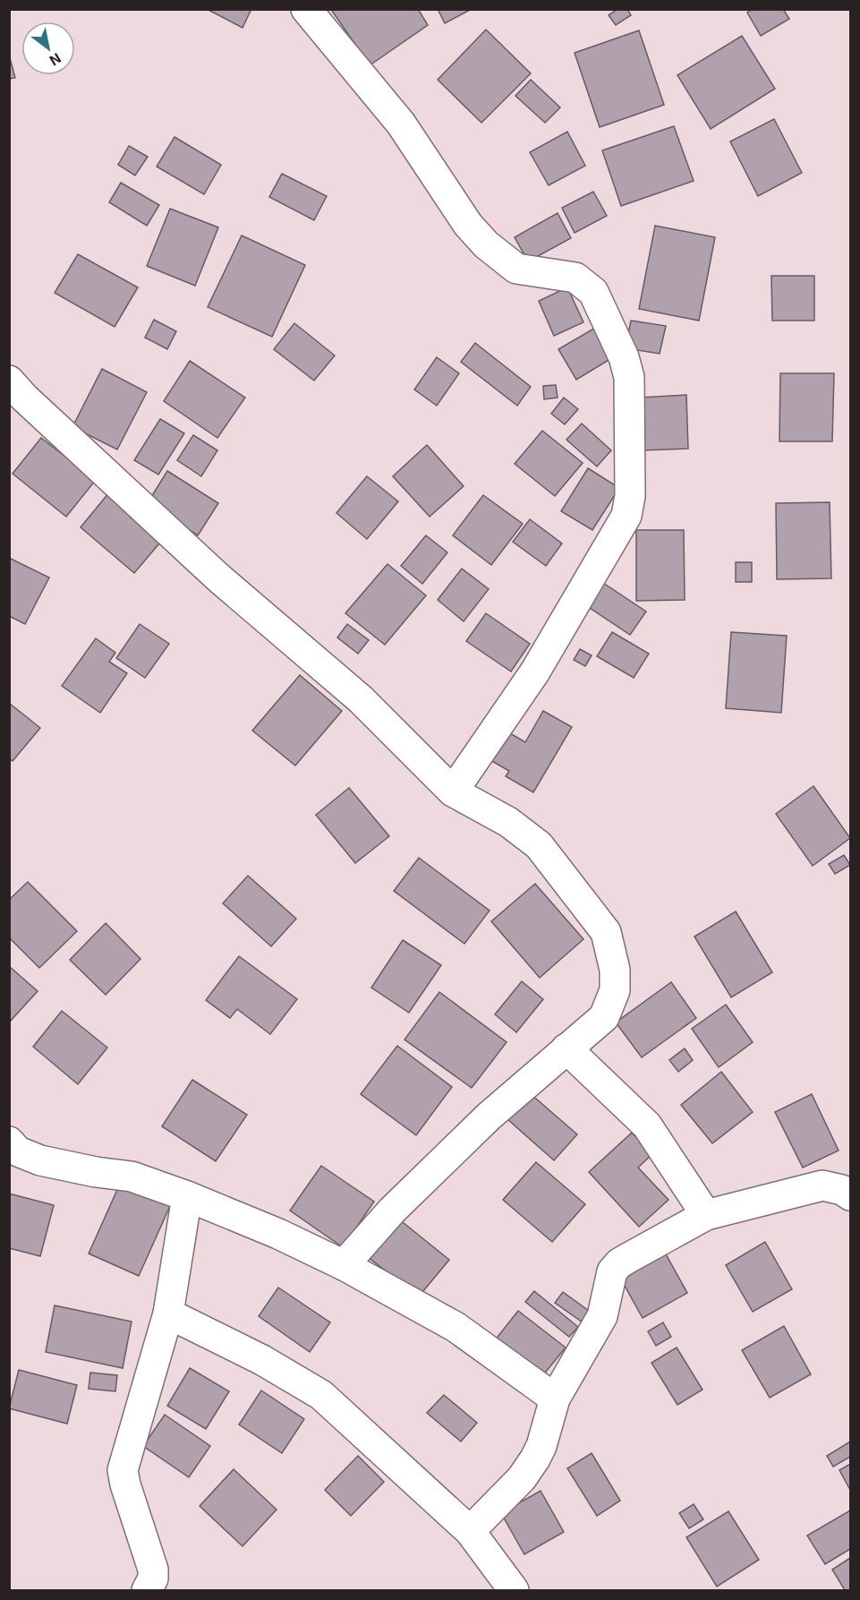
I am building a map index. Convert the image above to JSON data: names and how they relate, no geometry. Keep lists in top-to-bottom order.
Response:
{
  "north": "bottom right"
}
